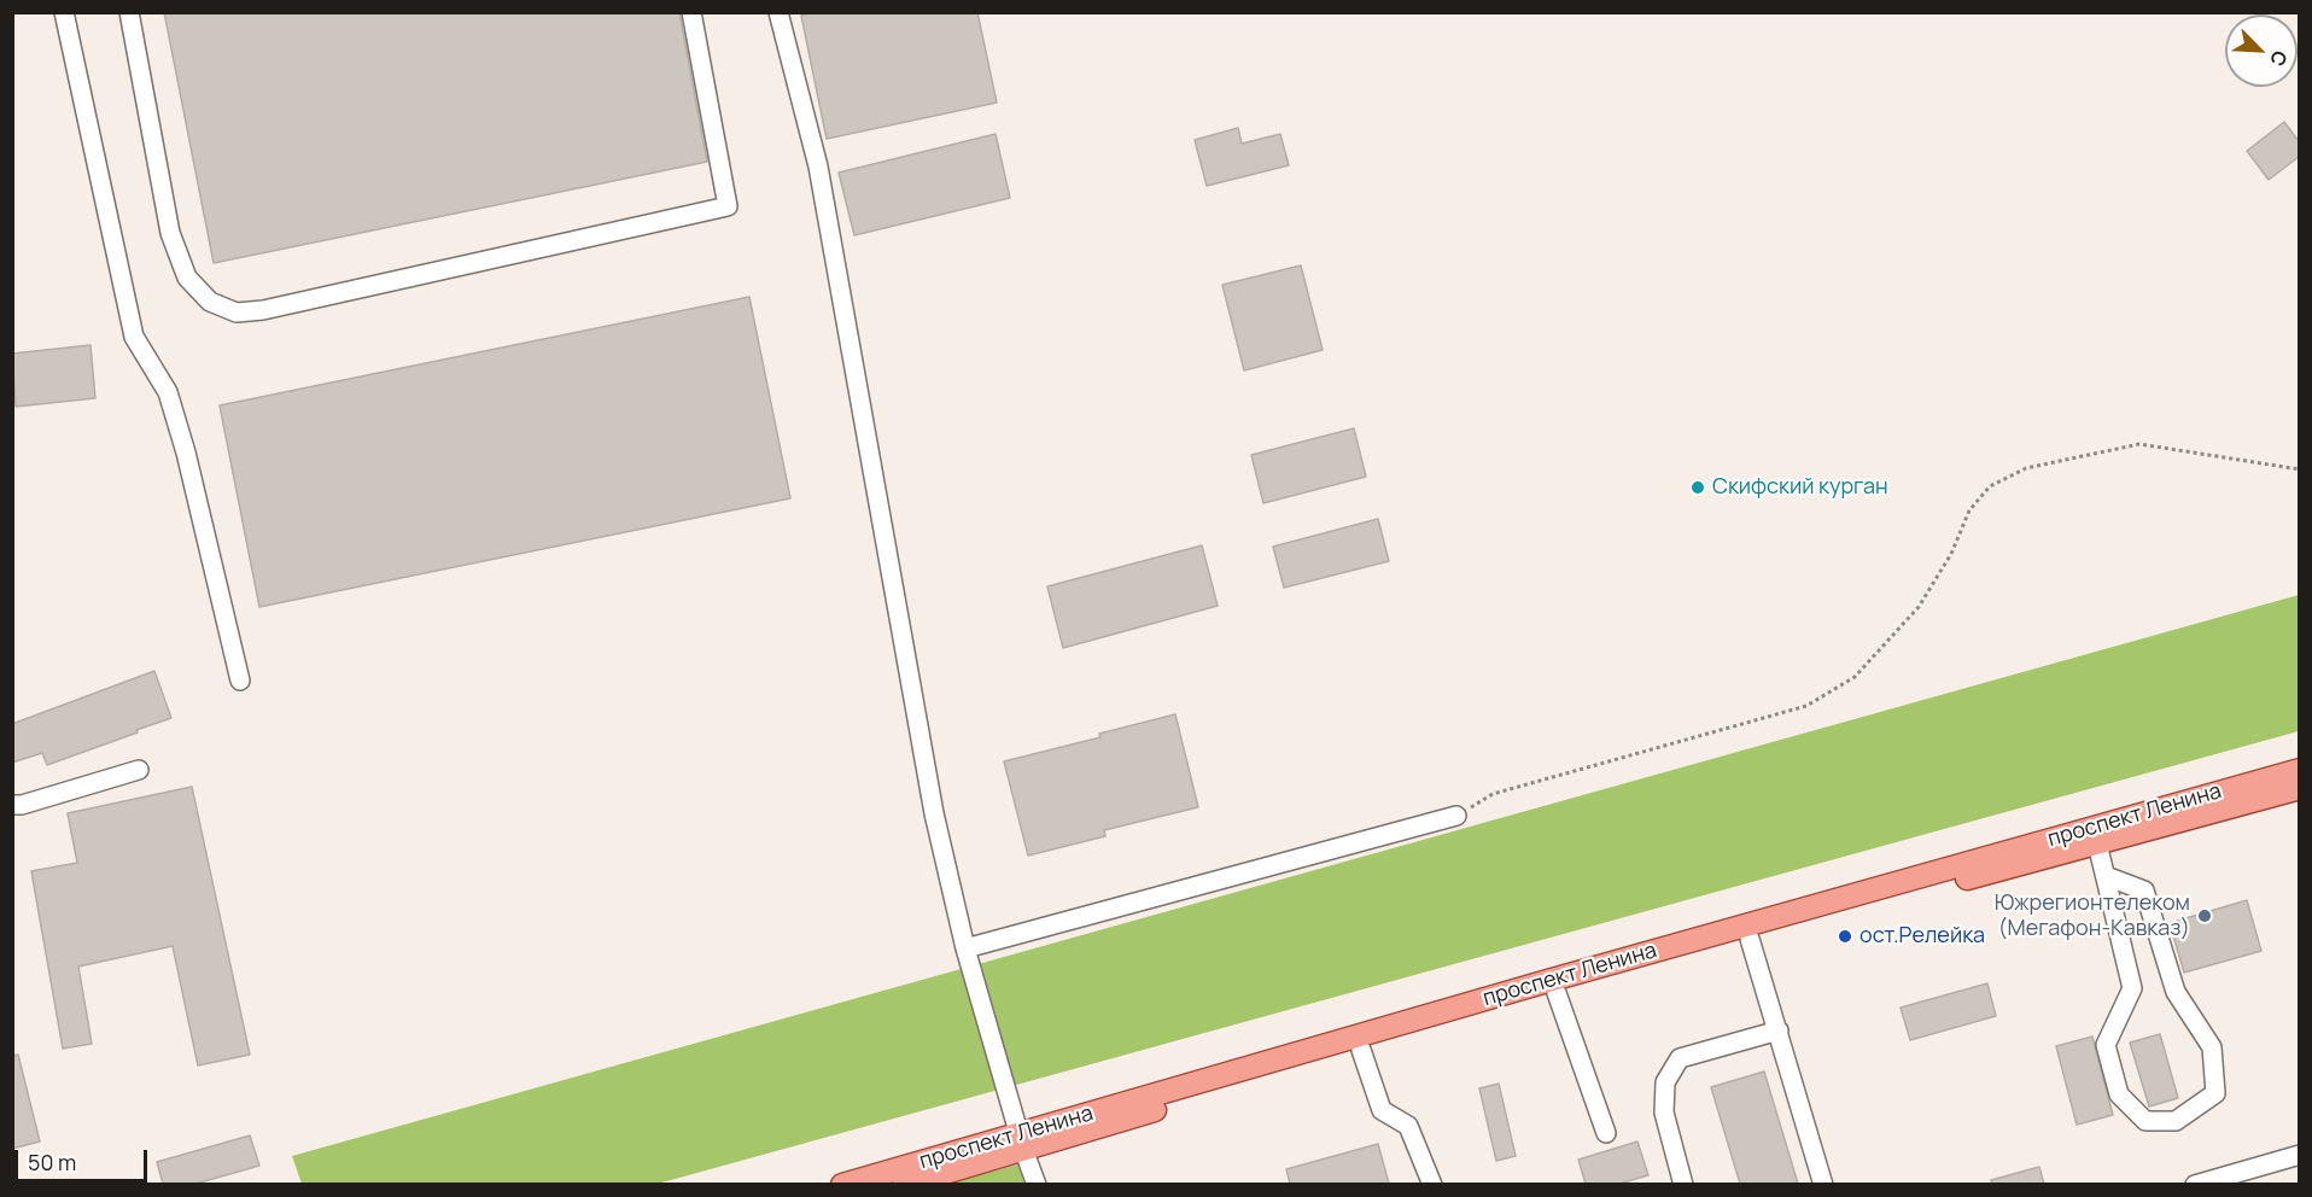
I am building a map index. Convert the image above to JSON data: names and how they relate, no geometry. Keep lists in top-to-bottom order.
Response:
{
  "streets": {
    "main road": ["проспект Ленина"]
  },
  "places": ["Скифский курган", "Южрегионтелеком (Мегафон-Кавказ)", "ост.Релейка"],
  "scale_bar": "50 m",
  "north": "bottom right"
}
